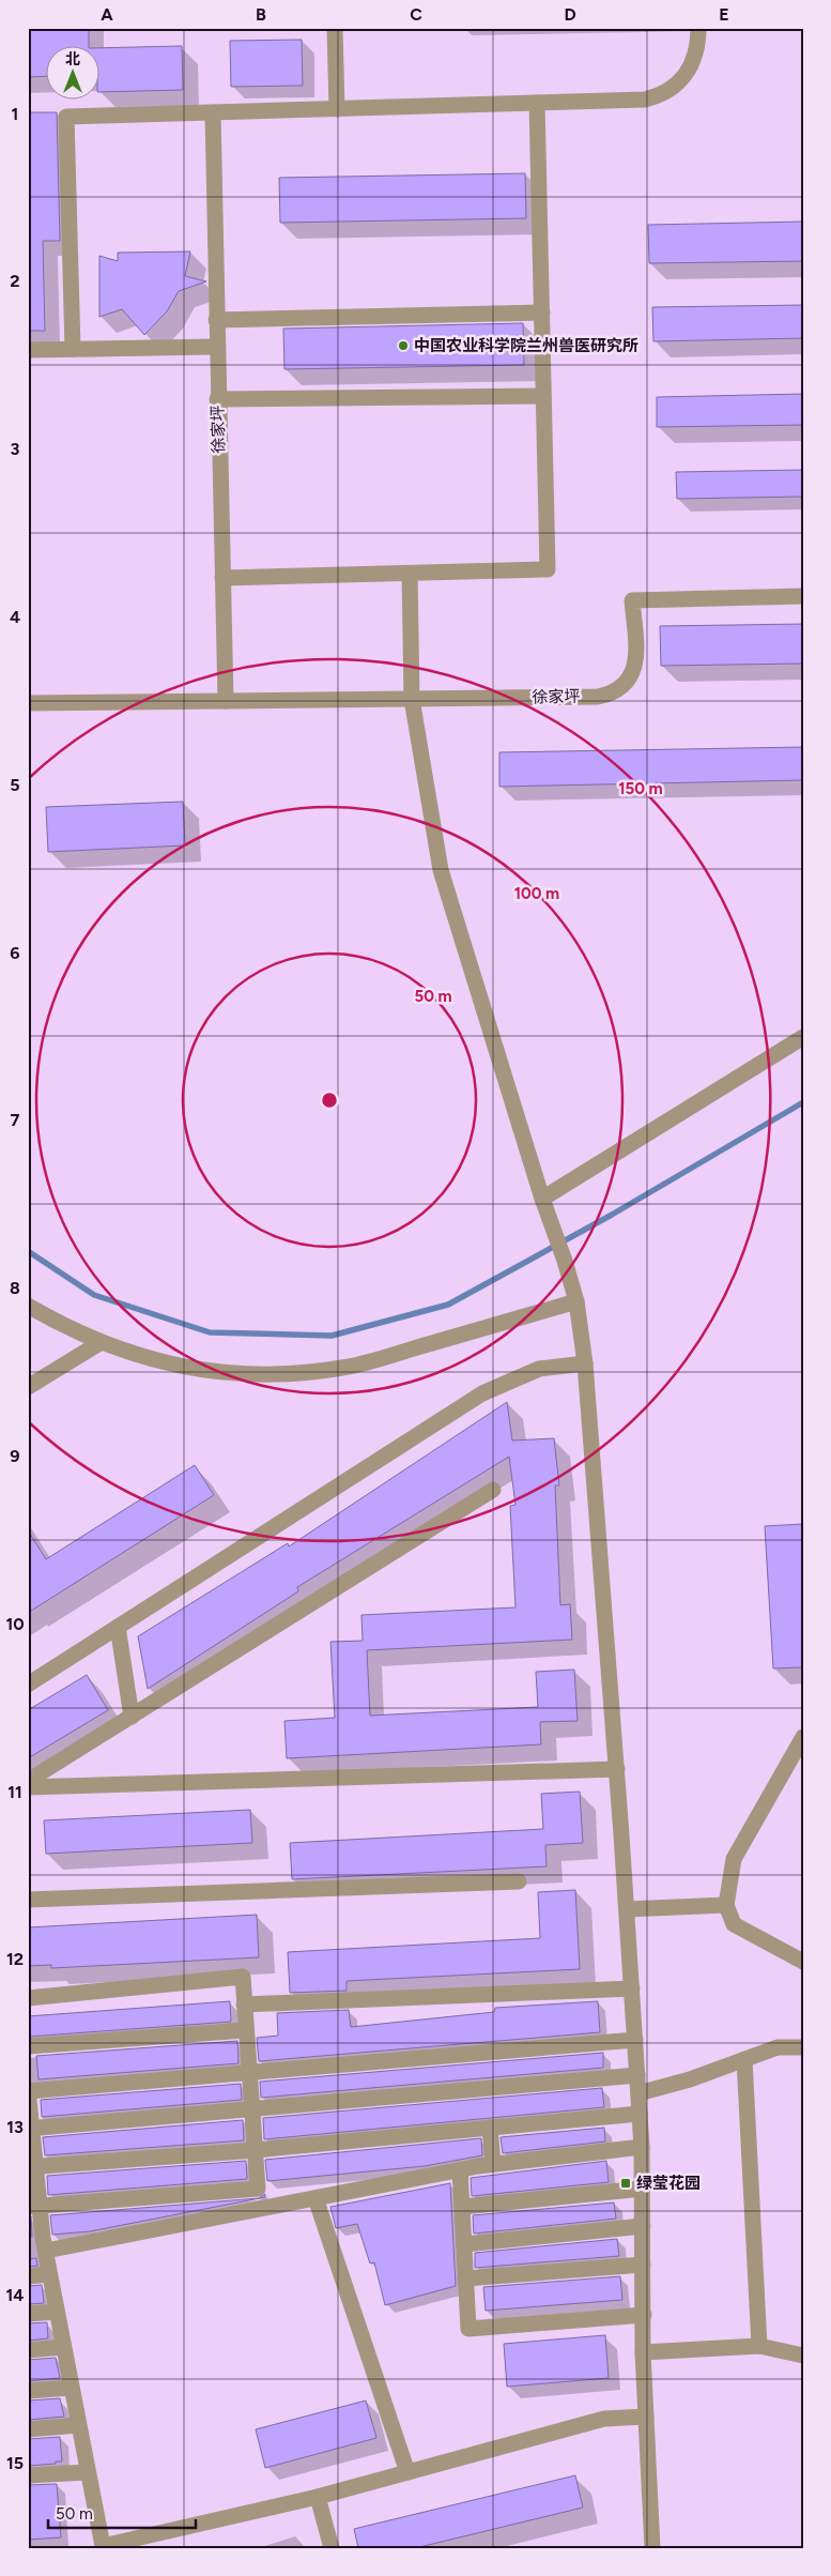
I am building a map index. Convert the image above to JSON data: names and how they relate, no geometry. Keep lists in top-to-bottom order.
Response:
{
  "streets": {
    "street": ["徐家坪"]
  },
  "places": {
    "other": ["中国农业科学院兰州兽医研究所"],
    "transit": ["绿莹花园"]
  },
  "scale_bar": "50 m",
  "north": "top",
  "grid": {
    "columns": [
      "A",
      "B",
      "C",
      "D",
      "E"
    ],
    "rows": [
      "1",
      "2",
      "3",
      "4",
      "5",
      "6",
      "7",
      "8",
      "9",
      "10",
      "11",
      "12",
      "13",
      "14",
      "15"
    ]
  },
  "rings": ["150 m", "100 m", "50 m"]
}
